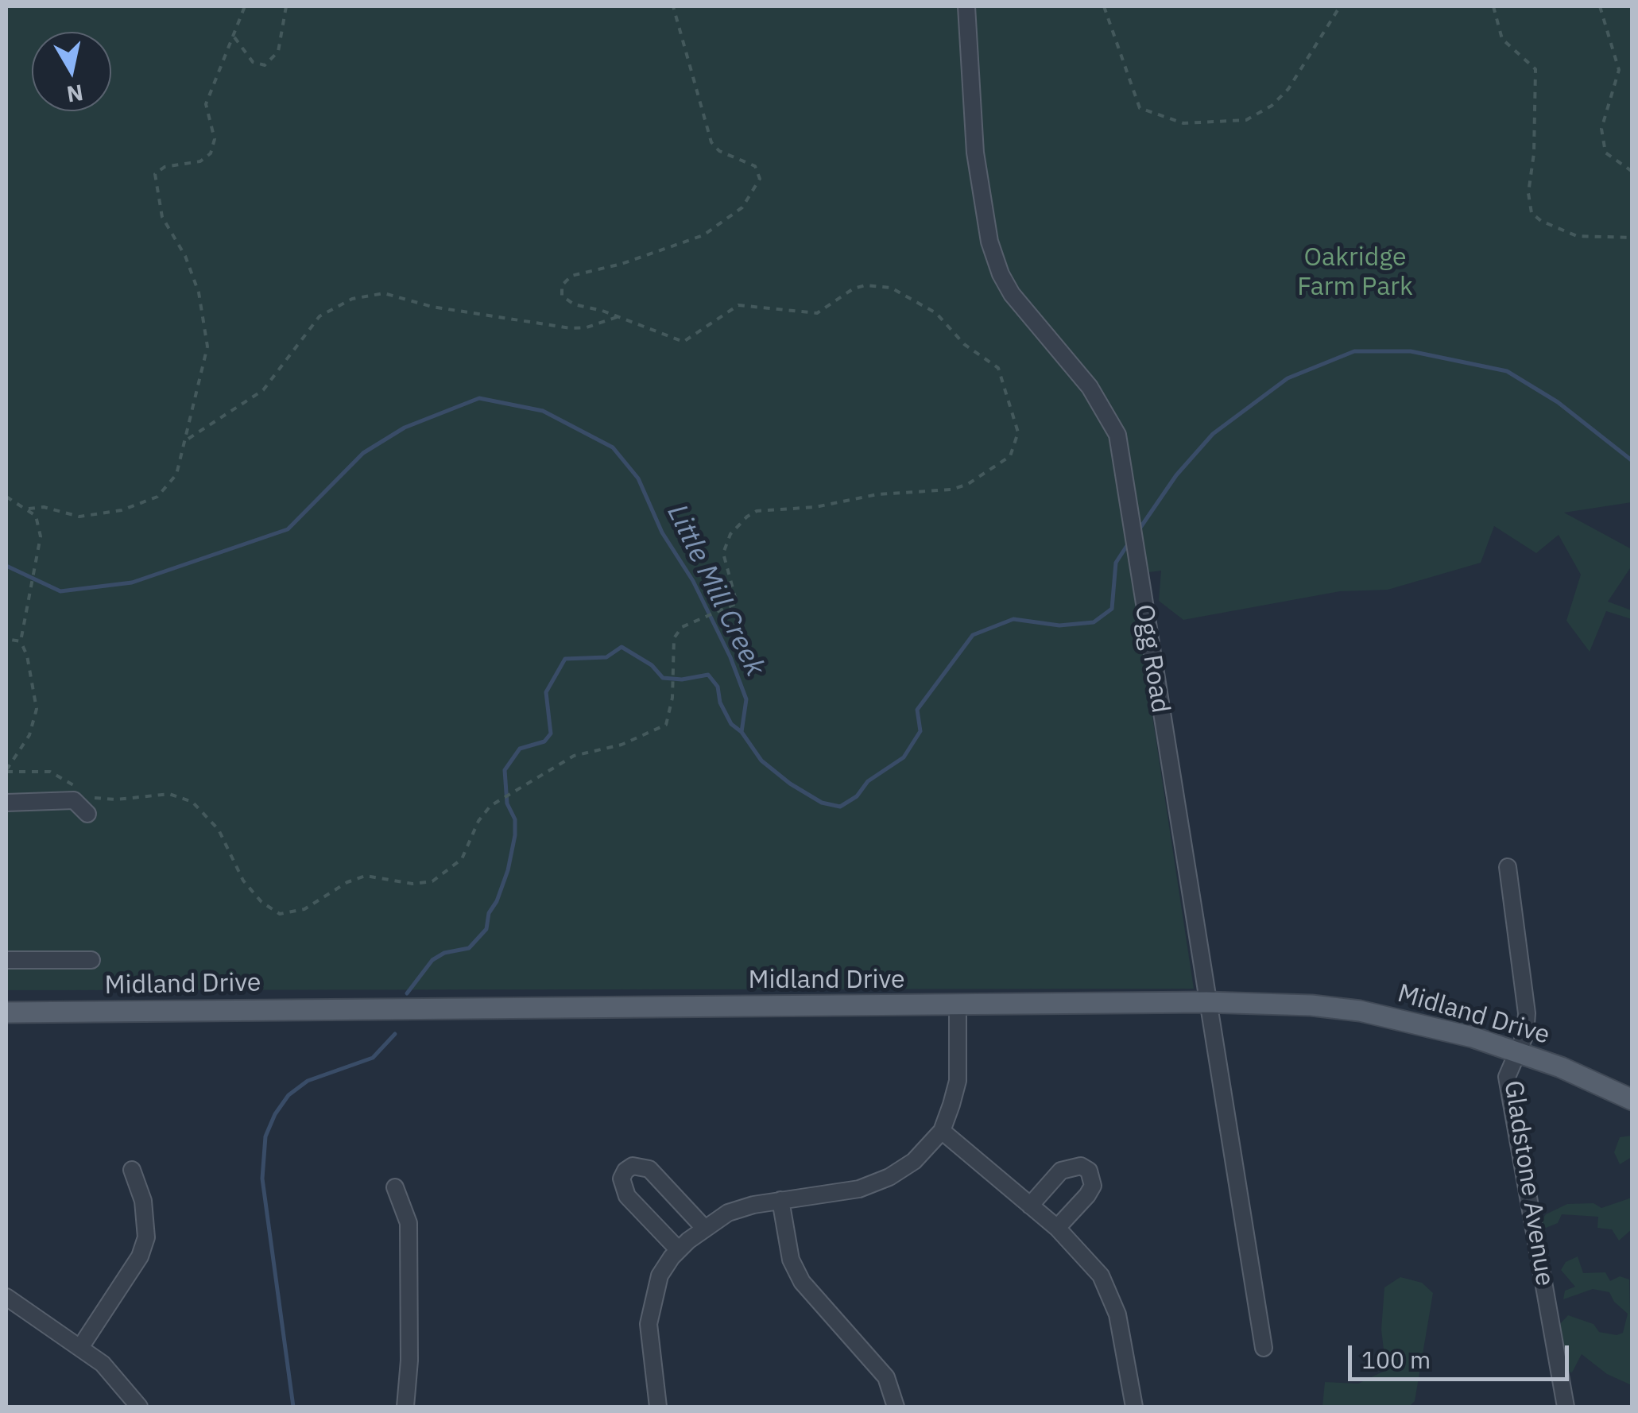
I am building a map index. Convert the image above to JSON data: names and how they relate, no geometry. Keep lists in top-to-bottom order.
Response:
{
  "streets": {
    "main road": ["Midland Drive"],
    "street": ["Ogg Road", "Gladstone Avenue"]
  },
  "crossings": [
    ["Ogg Road", "Midland Drive"],
    ["Midland Drive", "Gladstone Avenue"]
  ],
  "water": ["Little Mill Creek"],
  "parks": ["Oakridge Farm Park"],
  "scale_bar": "100 m",
  "north": "bottom"
}
